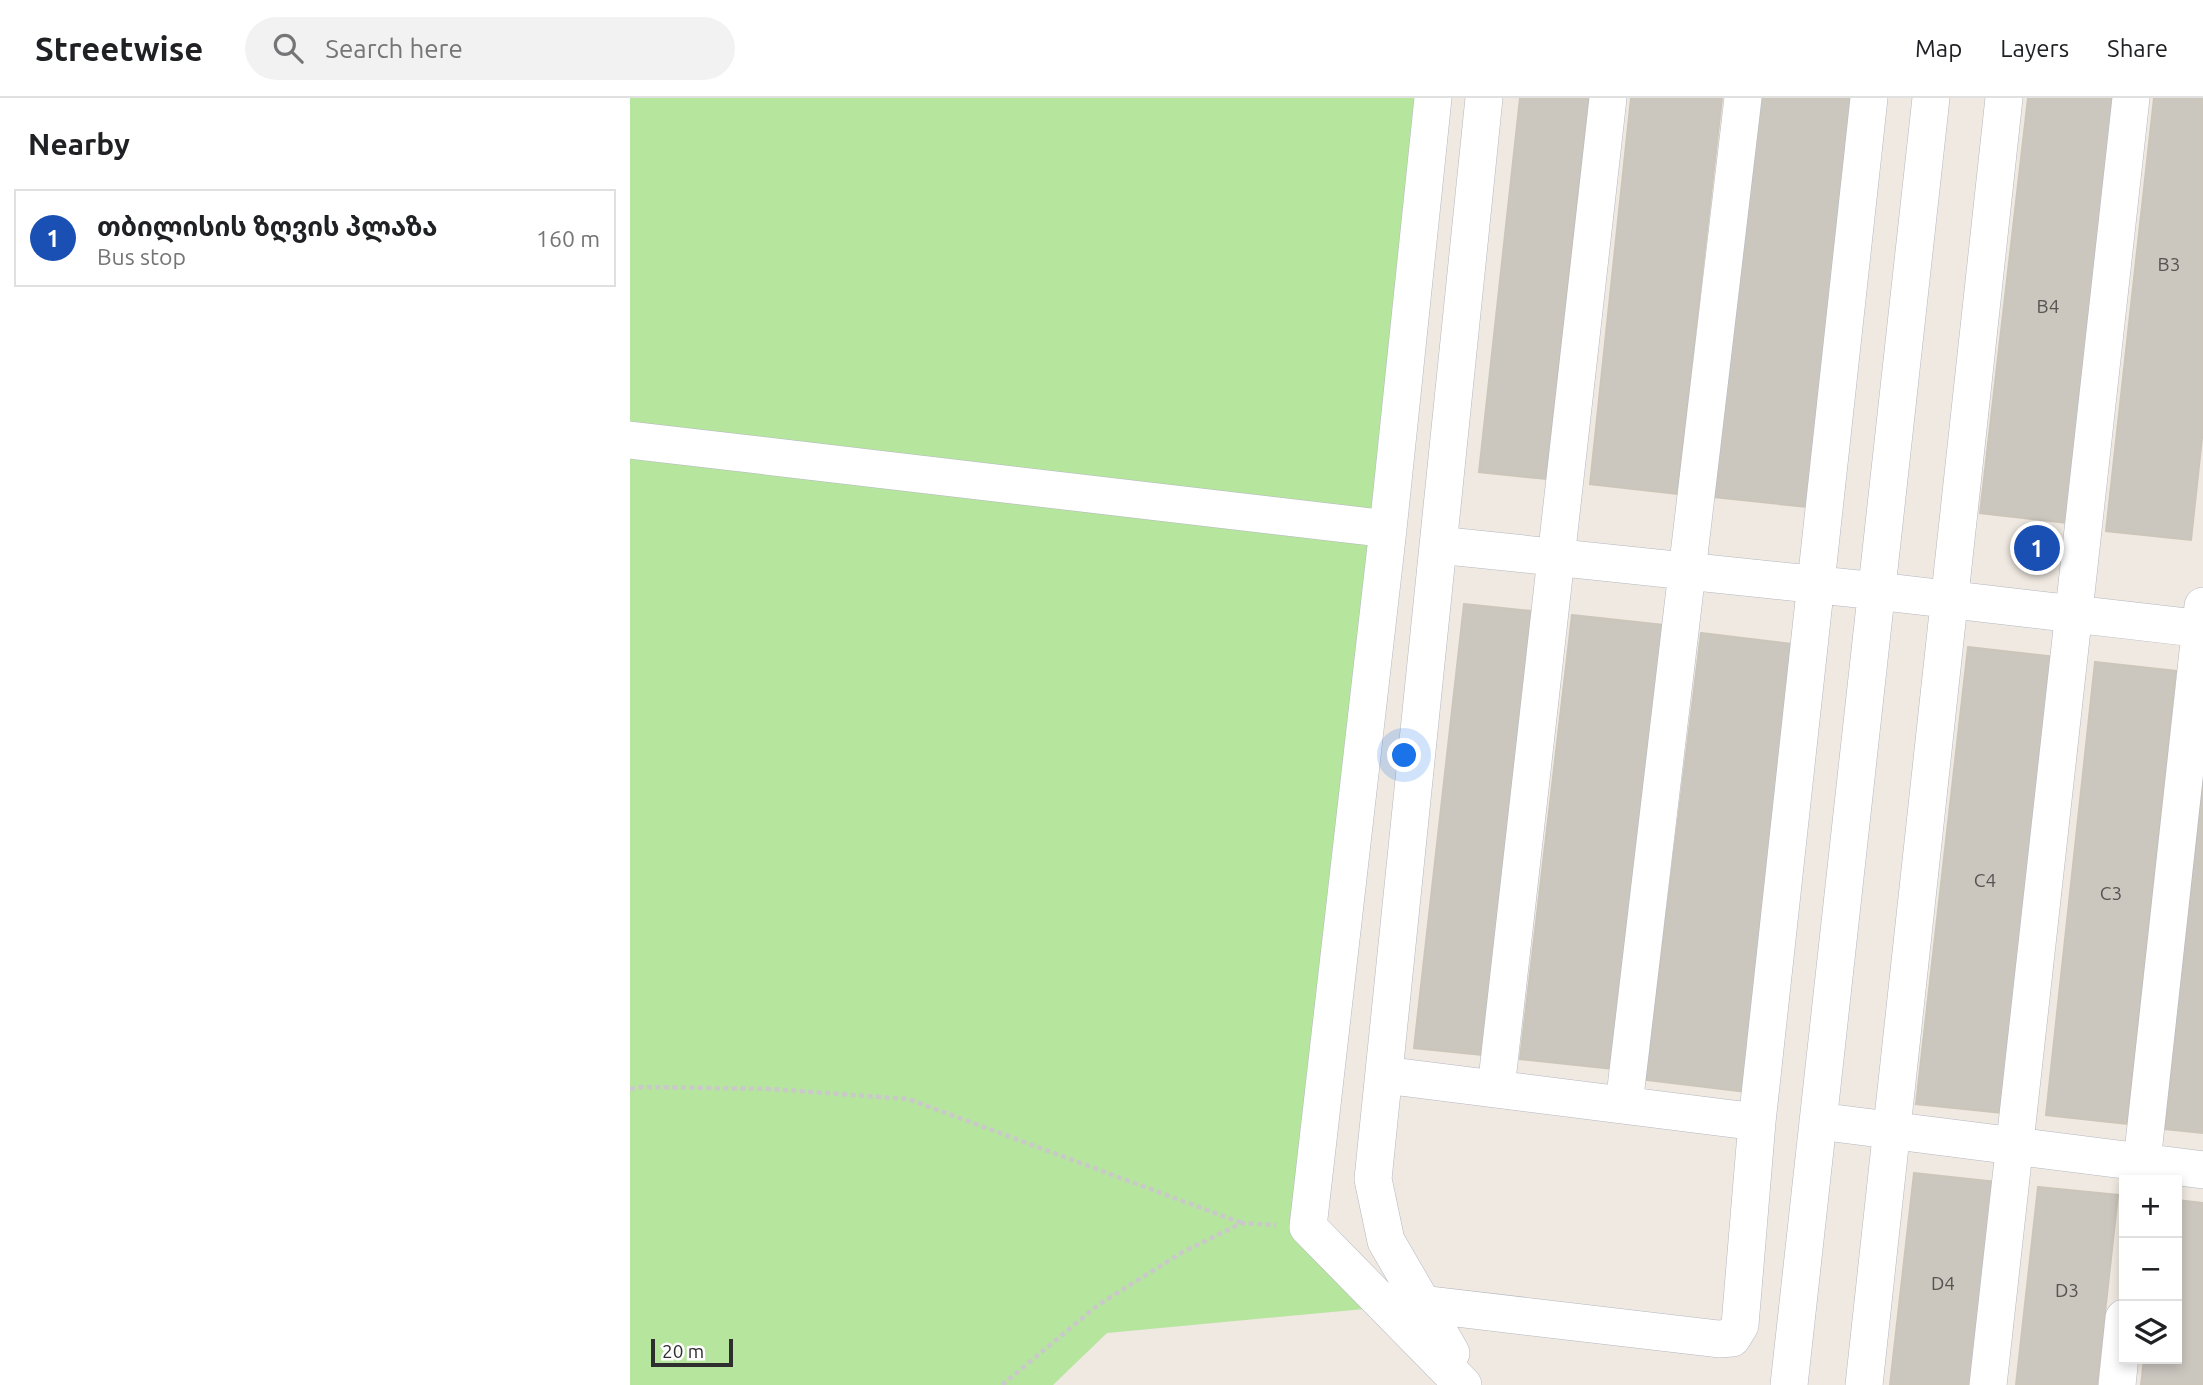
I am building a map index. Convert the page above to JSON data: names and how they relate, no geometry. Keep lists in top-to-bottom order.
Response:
{
  "house_numbers": [
    "B3",
    "B4",
    "C4",
    "C3",
    "D4",
    "D3"
  ],
  "scale_bar": "20 m",
  "page": {
    "header": "Streetwise",
    "search": "Search here",
    "nav": ["Map", "Layers", "Share"],
    "heading": "Nearby",
    "list": [
      {
        "mark": "1",
        "name": "თბილისის ზღვის პლაზა",
        "note": "Bus stop",
        "value": "160 m"
      }
    ],
    "pins": "1",
    "map_buttons": ["+", "−"],
    "scale": "20 m"
  }
}
